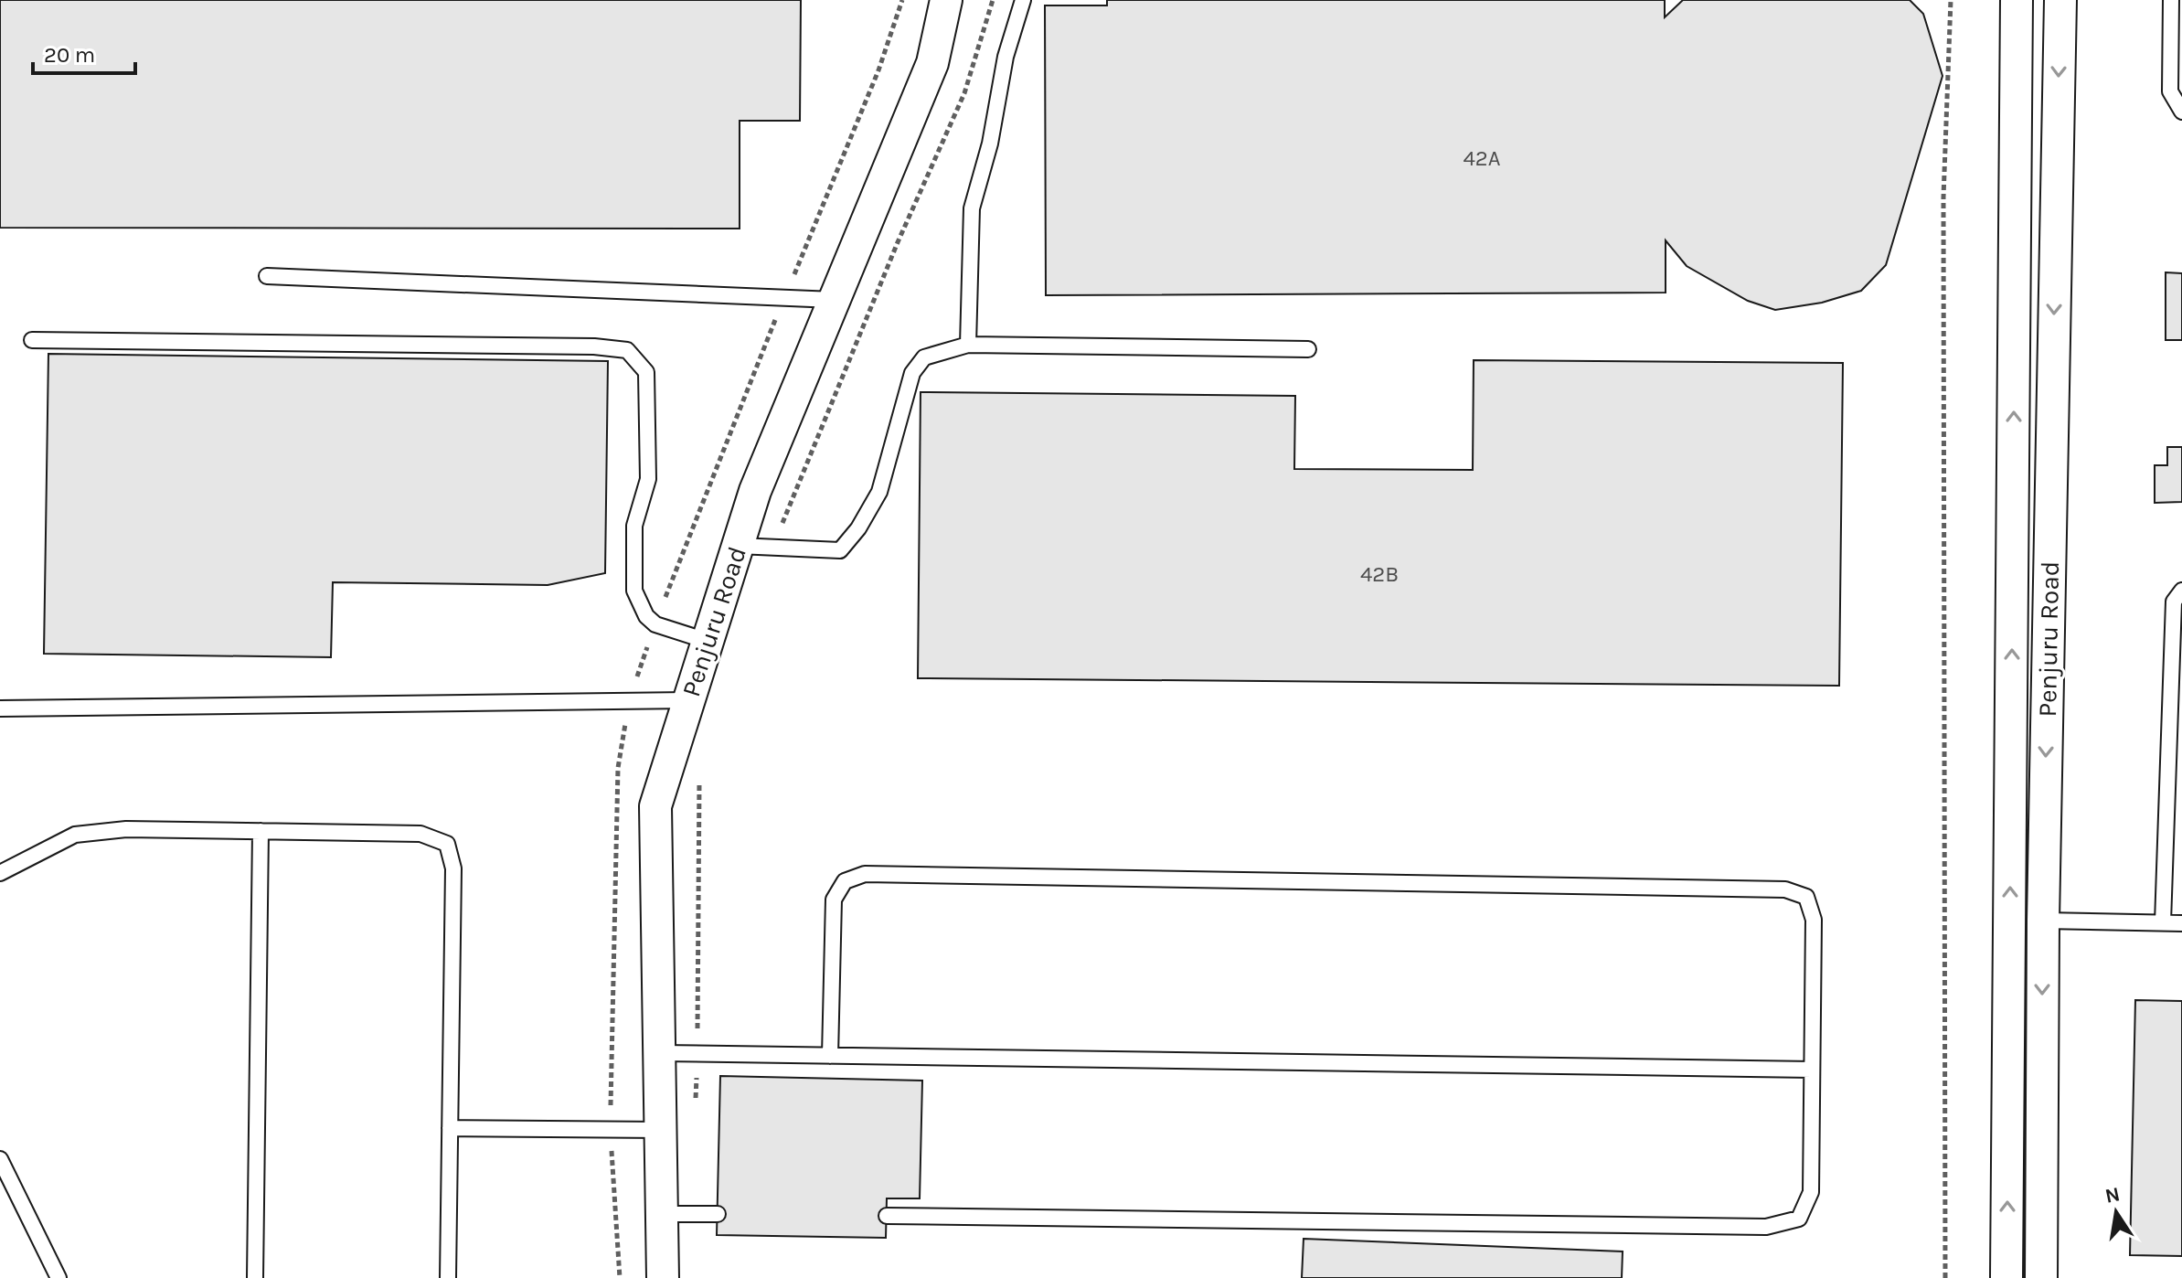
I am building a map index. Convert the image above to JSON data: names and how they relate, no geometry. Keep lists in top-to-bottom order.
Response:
{
  "streets": {
    "street": ["Penjuru Road"]
  },
  "house_numbers": ["42A", "42B"],
  "scale_bar": "20 m",
  "north": "top"
}
